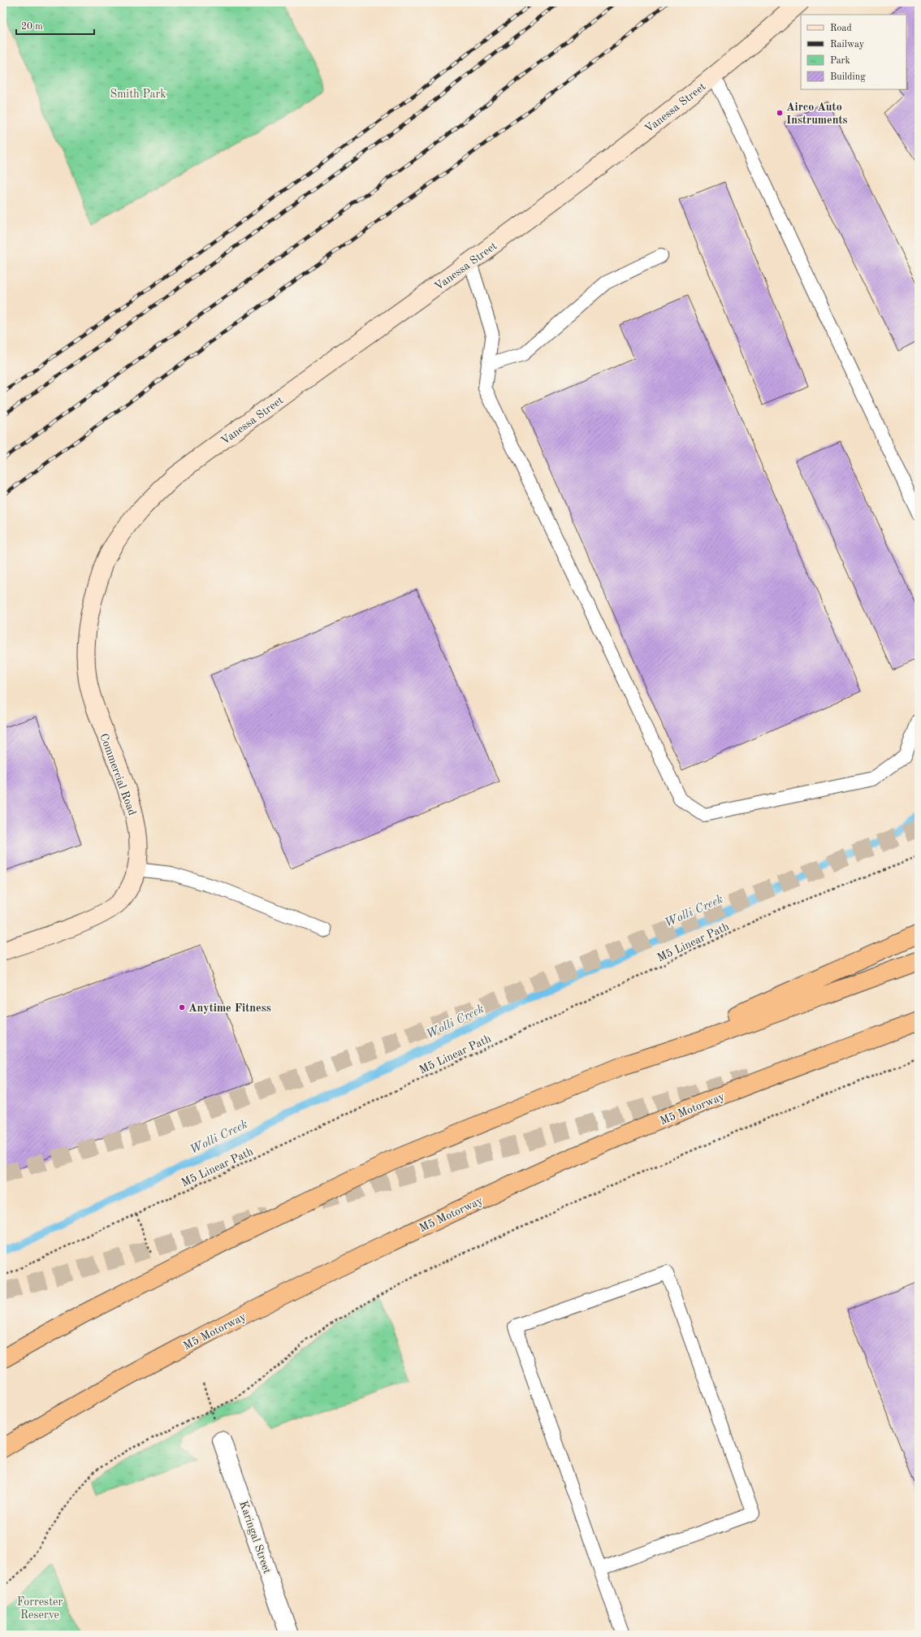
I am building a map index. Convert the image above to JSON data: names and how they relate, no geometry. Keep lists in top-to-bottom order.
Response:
{
  "streets": {
    "highway": ["M5 Motorway"],
    "main road": ["Vanessa Street", "Commercial Road"],
    "street": ["Karingal Street"],
    "path": ["M5 Linear Path"]
  },
  "crossings": [
    ["Vanessa Street", "Commercial Road"]
  ],
  "water": ["Wolli Creek"],
  "parks": ["Smith Park", "Forrester Reserve"],
  "places": ["Airco Auto Instruments", "Anytime Fitness"],
  "legend": [
    "Road",
    "Railway",
    "Park",
    "Building"
  ],
  "scale_bar": "20 m"
}
